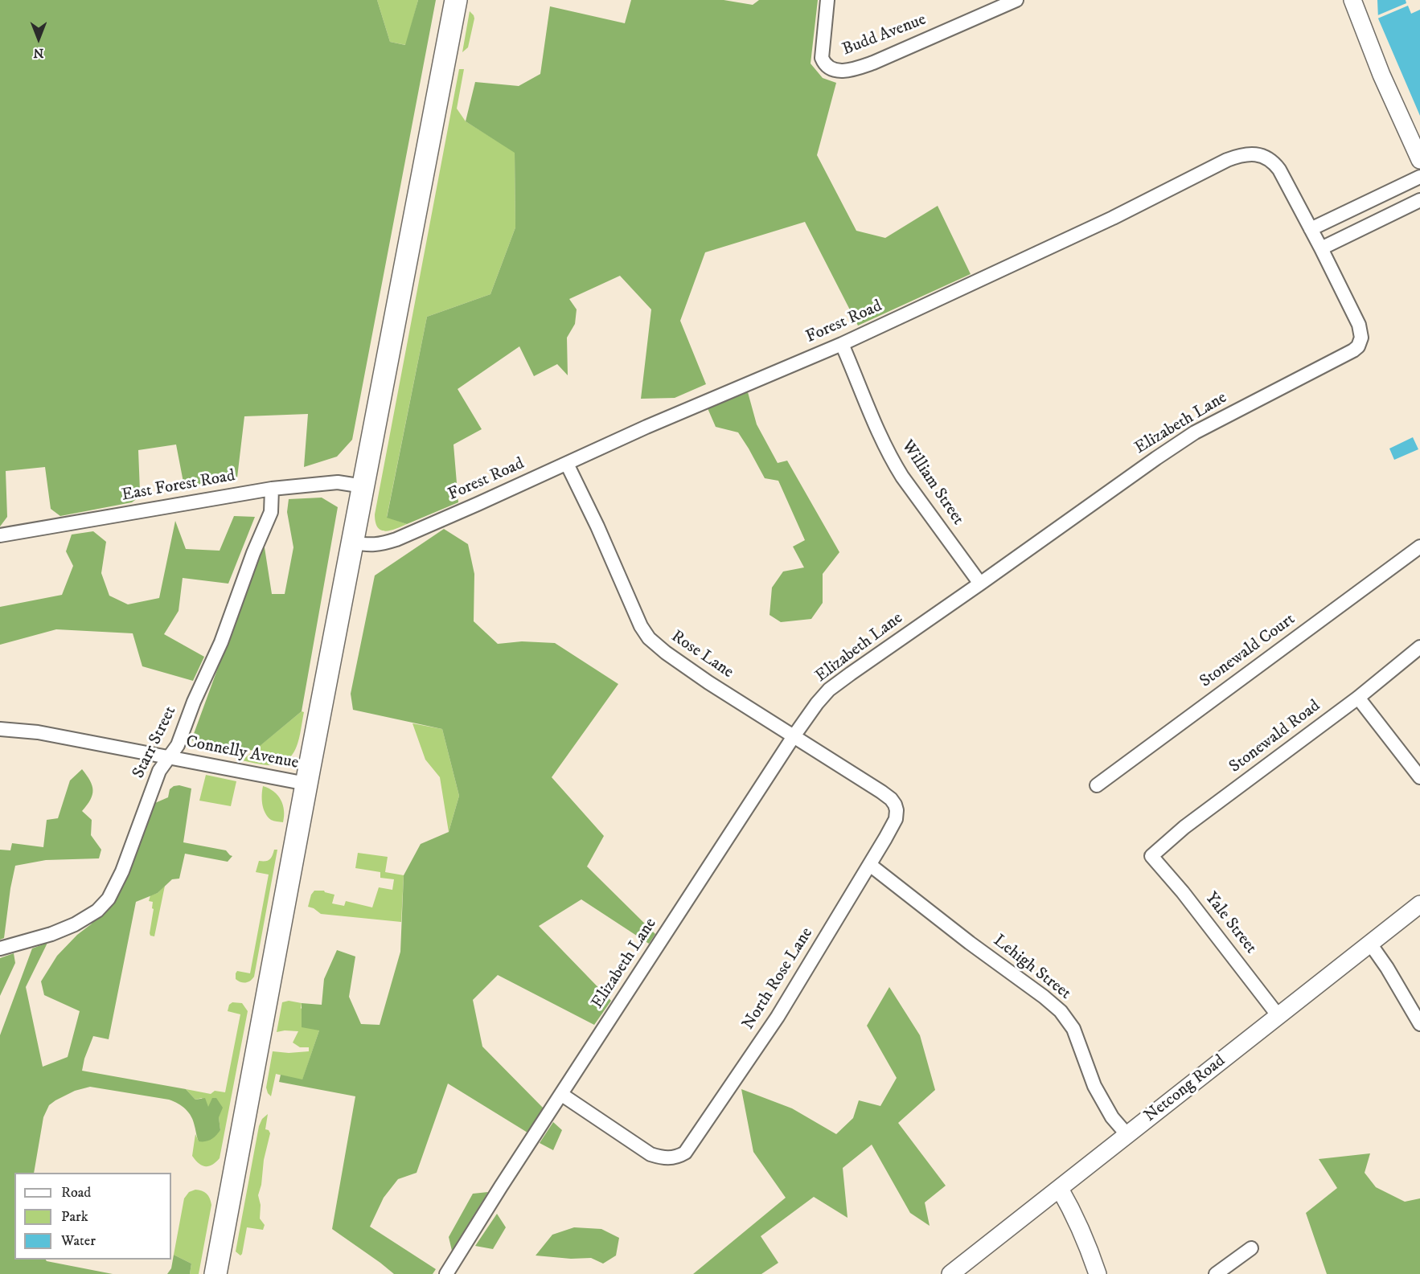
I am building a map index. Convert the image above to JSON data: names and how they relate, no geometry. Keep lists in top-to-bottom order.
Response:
{
  "streets": {
    "street": [
      "Budd Avenue",
      "Forest Road",
      "Elizabeth Lane",
      "William Street",
      "East Forest Road",
      "Stonewald Court",
      "Rose Lane",
      "Stonewald Road",
      "Starr Street",
      "Connelly Avenue",
      "Yale Street",
      "Lehigh Street",
      "North Rose Lane",
      "Netcong Road"
    ]
  },
  "crossings": [
    ["Forest Road", "Elizabeth Lane"],
    ["Forest Road", "William Street"],
    ["Forest Road", "Rose Lane"],
    ["Elizabeth Lane", "William Street"],
    ["Elizabeth Lane", "Rose Lane"],
    ["Elizabeth Lane", "North Rose Lane"],
    ["East Forest Road", "Starr Street"],
    ["Rose Lane", "North Rose Lane"],
    ["Stonewald Road", "Yale Street"],
    ["Starr Street", "Connelly Avenue"],
    ["Yale Street", "Netcong Road"],
    ["Lehigh Street", "North Rose Lane"],
    ["Lehigh Street", "Netcong Road"]
  ],
  "legend": ["Road", "Park", "Water"],
  "north": "bottom"
}
